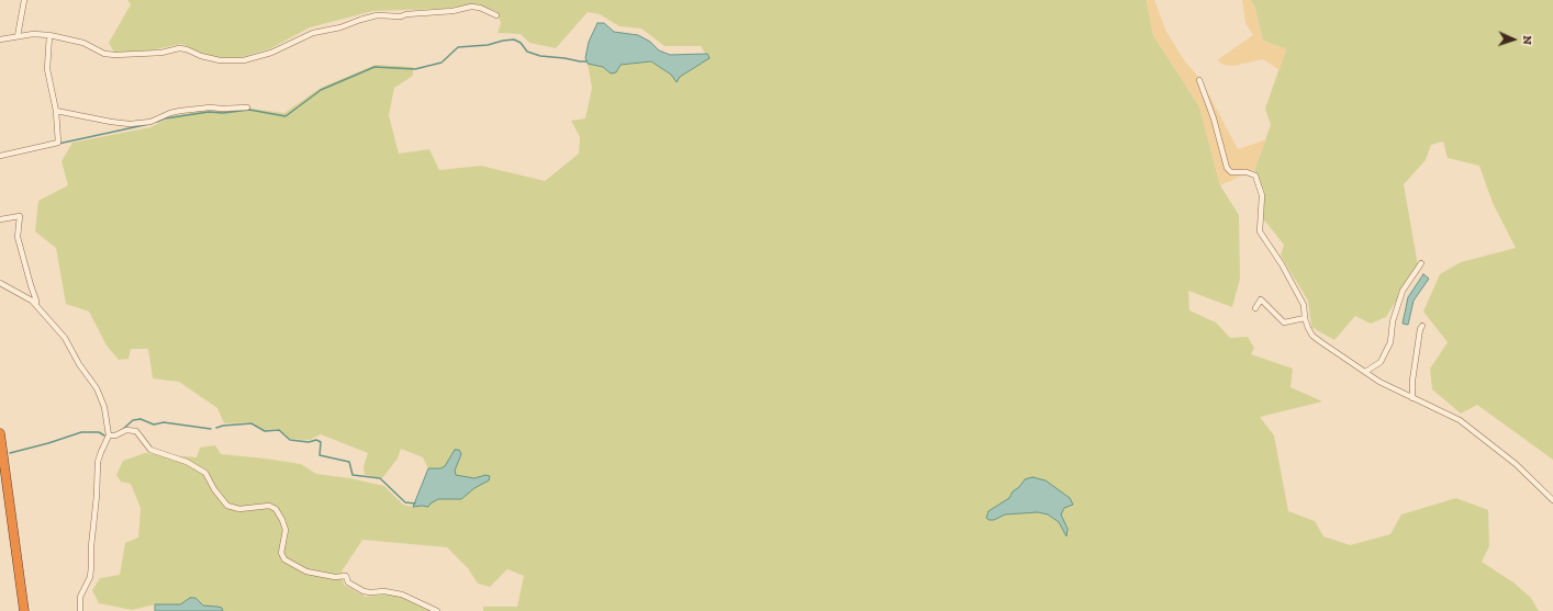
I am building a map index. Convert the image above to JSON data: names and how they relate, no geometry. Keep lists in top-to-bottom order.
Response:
{
  "north": "right"
}
